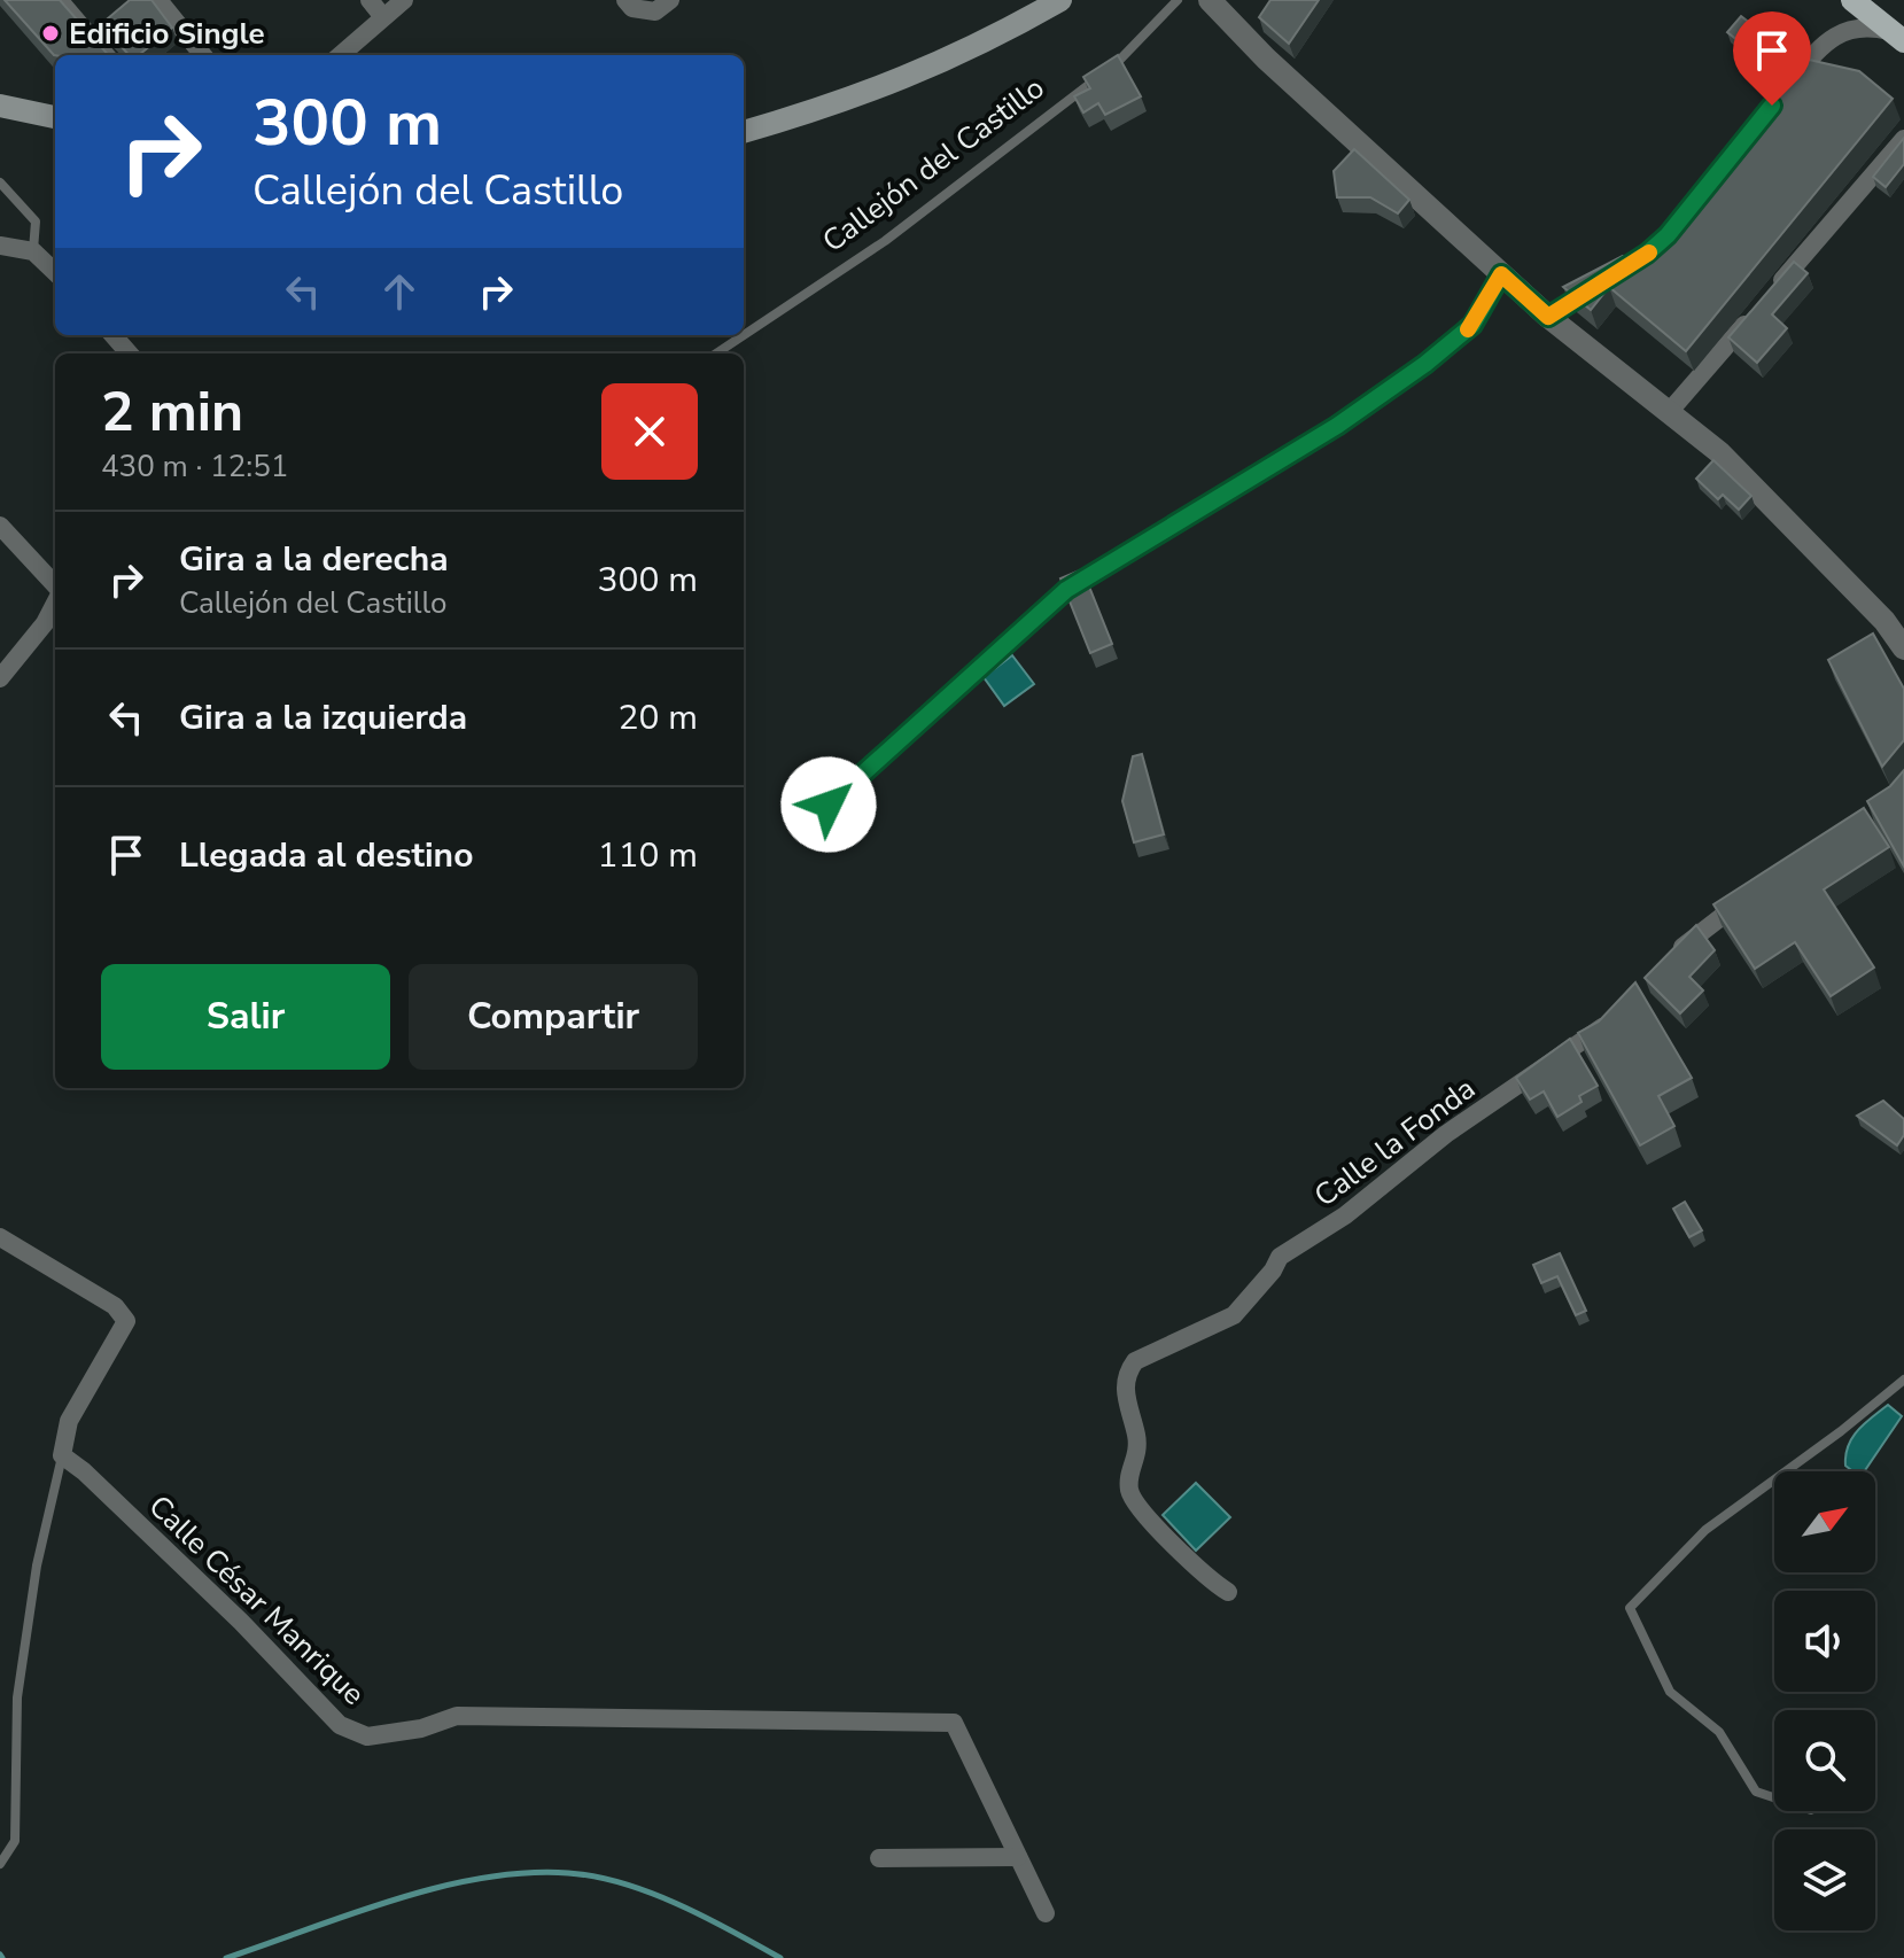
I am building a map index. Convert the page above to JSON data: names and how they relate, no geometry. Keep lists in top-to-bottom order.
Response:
{
  "streets": {
    "street": ["Calle la Fonda", "Calle César Manrique"],
    "lane": ["Callejón del Castillo"]
  },
  "places": ["Edificio Single"],
  "north": "top right",
  "page": {
    "turn": ["300 m", "Callejón del Castillo"],
    "heading": ["2 min", "430 m · 12:51"],
    "list": [
      {
        "name": "Gira a la derecha",
        "note": "Callejón del Castillo",
        "value": "300 m"
      },
      {
        "name": "Gira a la izquierda",
        "value": "20 m"
      },
      {
        "name": "Llegada al destino",
        "value": "110 m"
      }
    ],
    "buttons": ["Salir", "Compartir"]
  }
}
